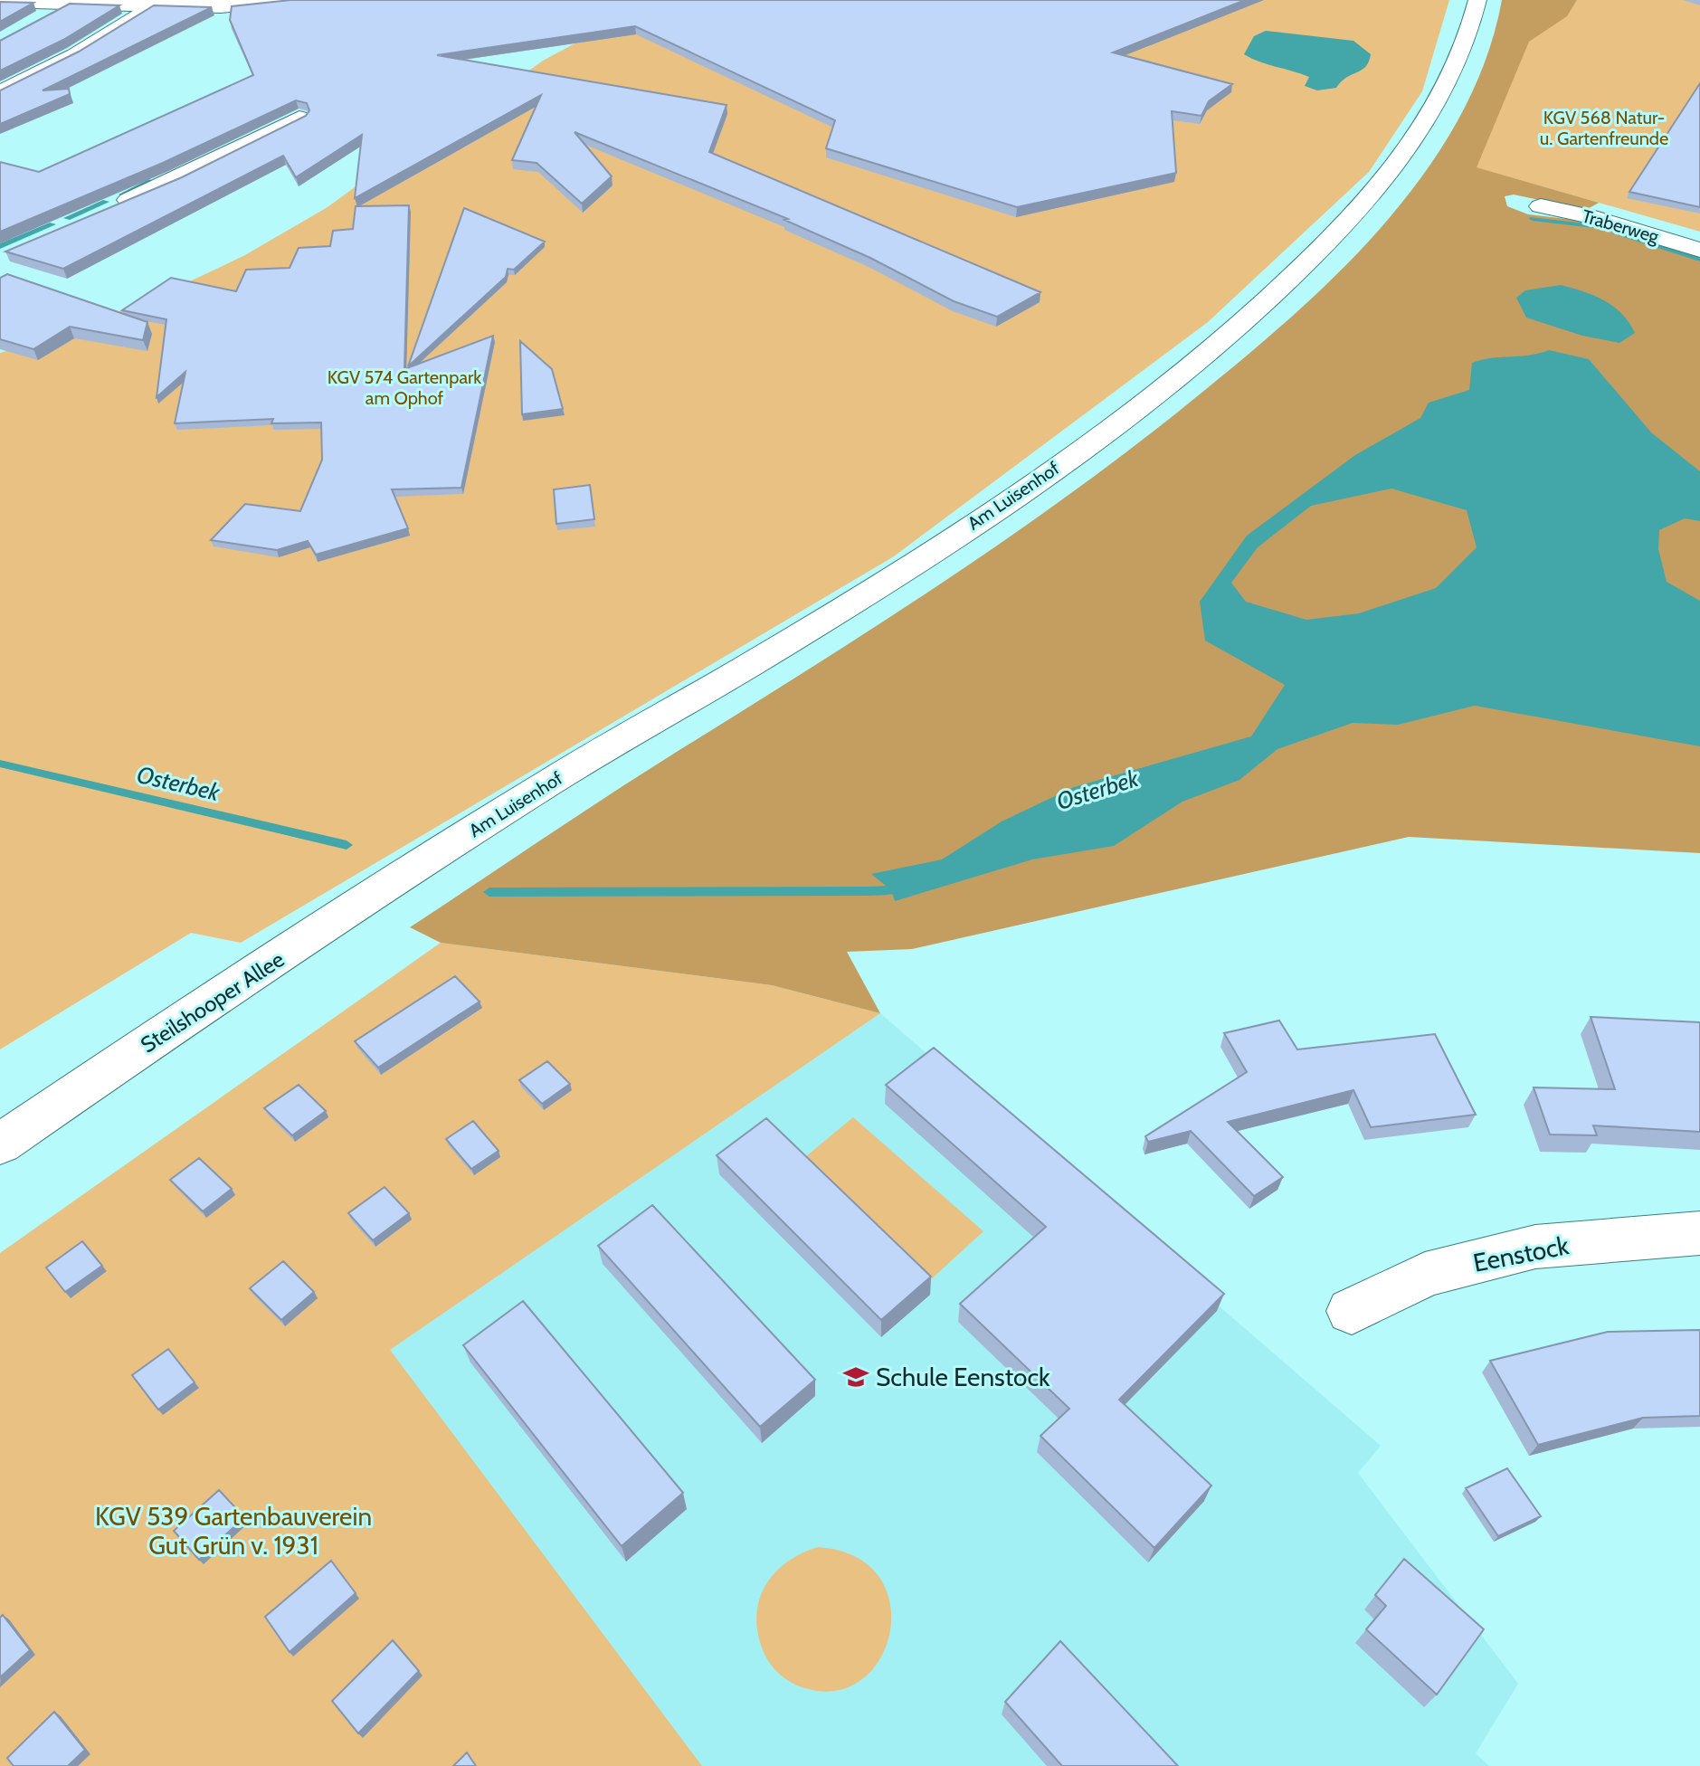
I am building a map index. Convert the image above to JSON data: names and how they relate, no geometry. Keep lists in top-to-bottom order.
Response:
{
  "streets": {
    "main road": [
      "Traberweg",
      "Am Luisenhof",
      "Steilshooper Allee",
      "Eenstock"
    ]
  },
  "crossings": [
    ["Am Luisenhof", "Steilshooper Allee"]
  ],
  "water": ["Osterbek"],
  "parks": ["KGV 568 Natur- u. Gartenfreunde", "KGV 574 Gartenpark am Ophof", "KGV 539 Gartenbauverein Gut Grün v. 1931"],
  "places": {
    "school or university": ["Schule Eenstock"]
  }
}
